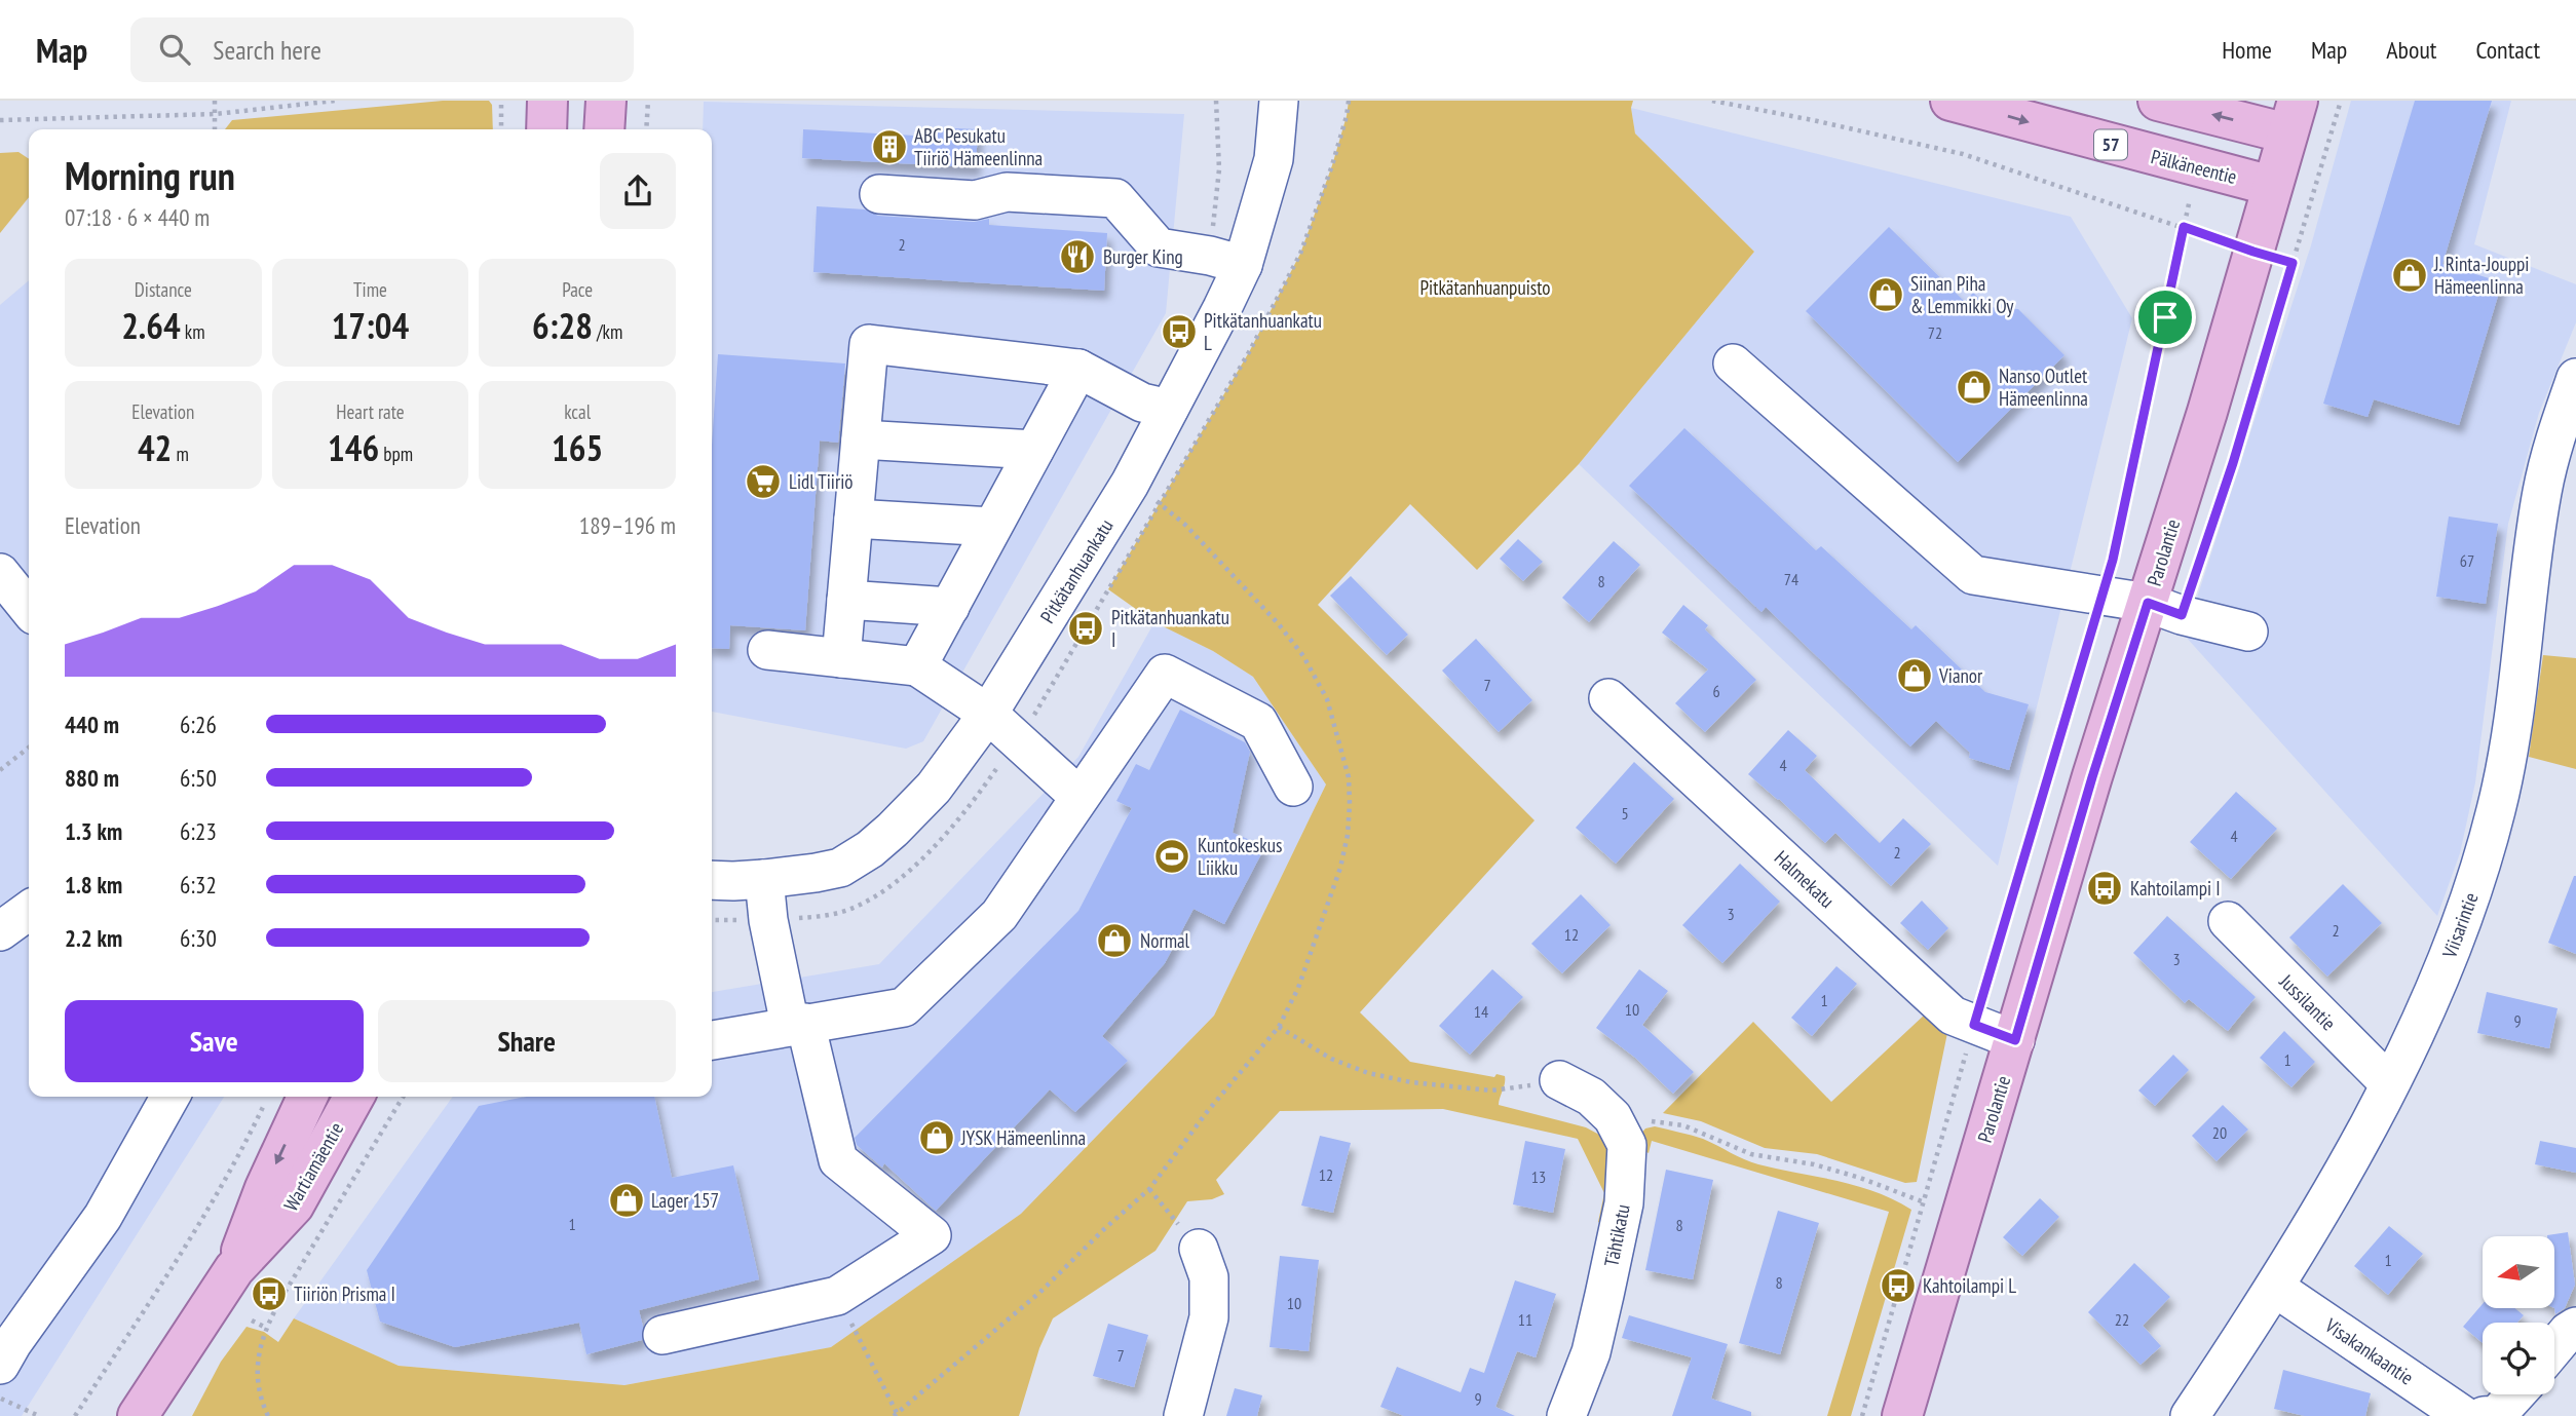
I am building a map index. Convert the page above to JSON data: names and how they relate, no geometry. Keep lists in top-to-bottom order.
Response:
{
  "streets": {
    "main road": [
      "57",
      "Pälkäneentie",
      "Parolantie",
      "Wartiamäentie"
    ],
    "street": [
      "Pitkätanhuankatu",
      "Halmekatu",
      "Viisarintie",
      "Jussilantie",
      "Tähtikatu",
      "Visakankaantie"
    ]
  },
  "crossings": [
    ["Pälkäneentie", "Parolantie"],
    ["Parolantie", "Halmekatu"],
    ["Viisarintie", "Jussilantie"],
    ["Viisarintie", "Visakankaantie"]
  ],
  "one_way": ["Pälkäneentie"],
  "parks": ["Pitkätanhuanpuisto"],
  "places": {
    "building": ["ABC Pesukatu Tiiriö Hämeenlinna"],
    "restaurant": ["Burger King"],
    "shop": [
      "J. Rinta-Jouppi Hämeenlinna",
      "Siinan Piha & Lemmikki Oy",
      "Nanso Outlet Hämeenlinna",
      "Vianor",
      "Normal",
      "JYSK Hämeenlinna",
      "Lager 157"
    ],
    "bus stop": [
      "Pitkätanhuankatu L",
      "Pitkätanhuankatu I",
      "Kahtoilampi I",
      "Kahtoilampi L",
      "Tiiriön Prisma I"
    ],
    "supermarket": ["Lidl Tiiriö"],
    "sports": ["Kuntokeskus Liikku"]
  },
  "house_numbers": [
    "2",
    "72",
    "67",
    "74",
    "8",
    "7",
    "6",
    "4",
    "5",
    "4",
    "2",
    "3",
    "2",
    "12",
    "3",
    "1",
    "10",
    "14",
    "9",
    "1",
    "20",
    "12",
    "13",
    "1",
    "8",
    "1",
    "8",
    "10",
    "11",
    "22",
    "7",
    "9"
  ],
  "north": "left",
  "page": {
    "header": "Map",
    "search": "Search here",
    "nav": [
      "Home",
      "Map",
      "About",
      "Contact"
    ],
    "heading": ["Morning run", "07:18 · 6 × 440 m"],
    "stats": [
      ["Distance", "2.64 km"],
      ["Time", "17:04"],
      ["Pace", "6:28 /km"],
      ["Elevation", "42 m"],
      ["Heart rate", "146 bpm"],
      ["kcal", "165"]
    ],
    "chart": ["Elevation", "189–196 m"],
    "list": [
      {
        "name": "440 m",
        "note": "6:26"
      },
      {
        "name": "880 m",
        "note": "6:50"
      },
      {
        "name": "1.3 km",
        "note": "6:23"
      },
      {
        "name": "1.8 km",
        "note": "6:32"
      },
      {
        "name": "2.2 km",
        "note": "6:30"
      }
    ],
    "buttons": ["Save", "Share"]
  }
}
